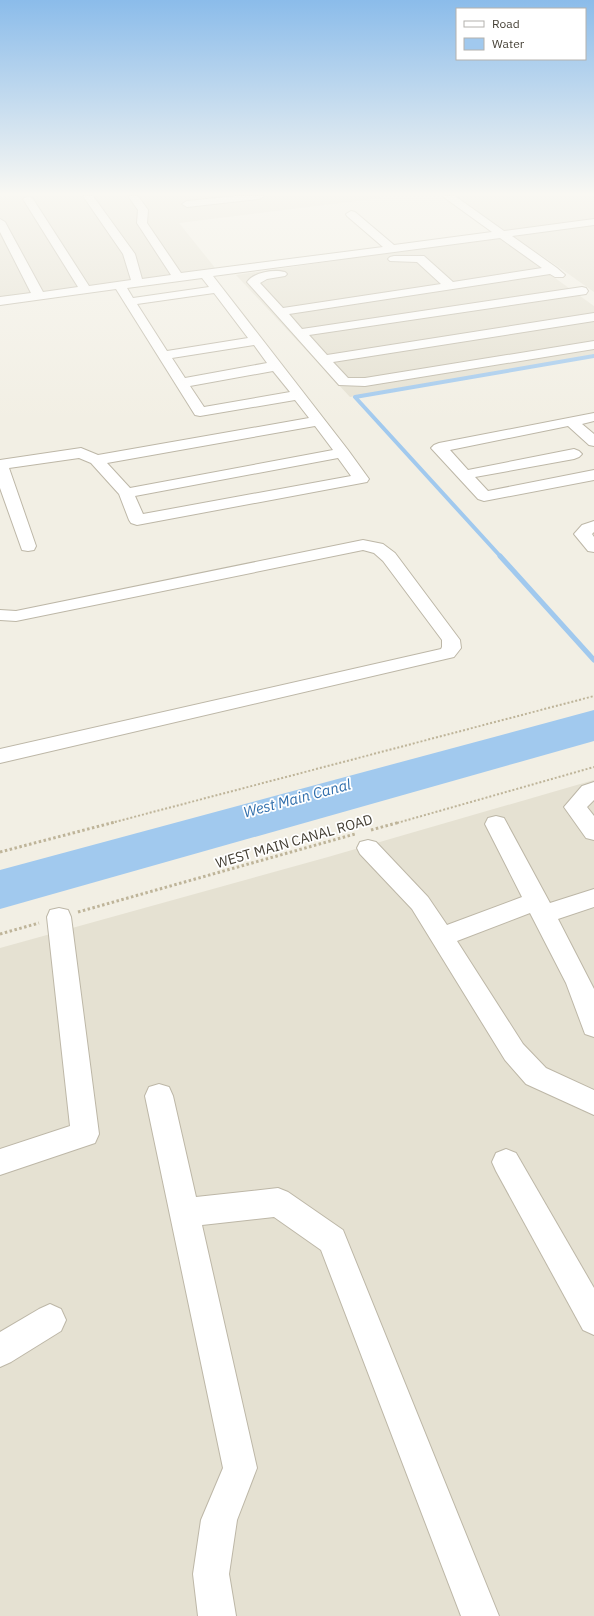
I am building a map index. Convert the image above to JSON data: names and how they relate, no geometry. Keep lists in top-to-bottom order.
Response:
{
  "streets": {
    "path": ["WEST MAIN CANAL ROAD"]
  },
  "water": ["West Main Canal"],
  "legend": ["Road", "Water"]
}
